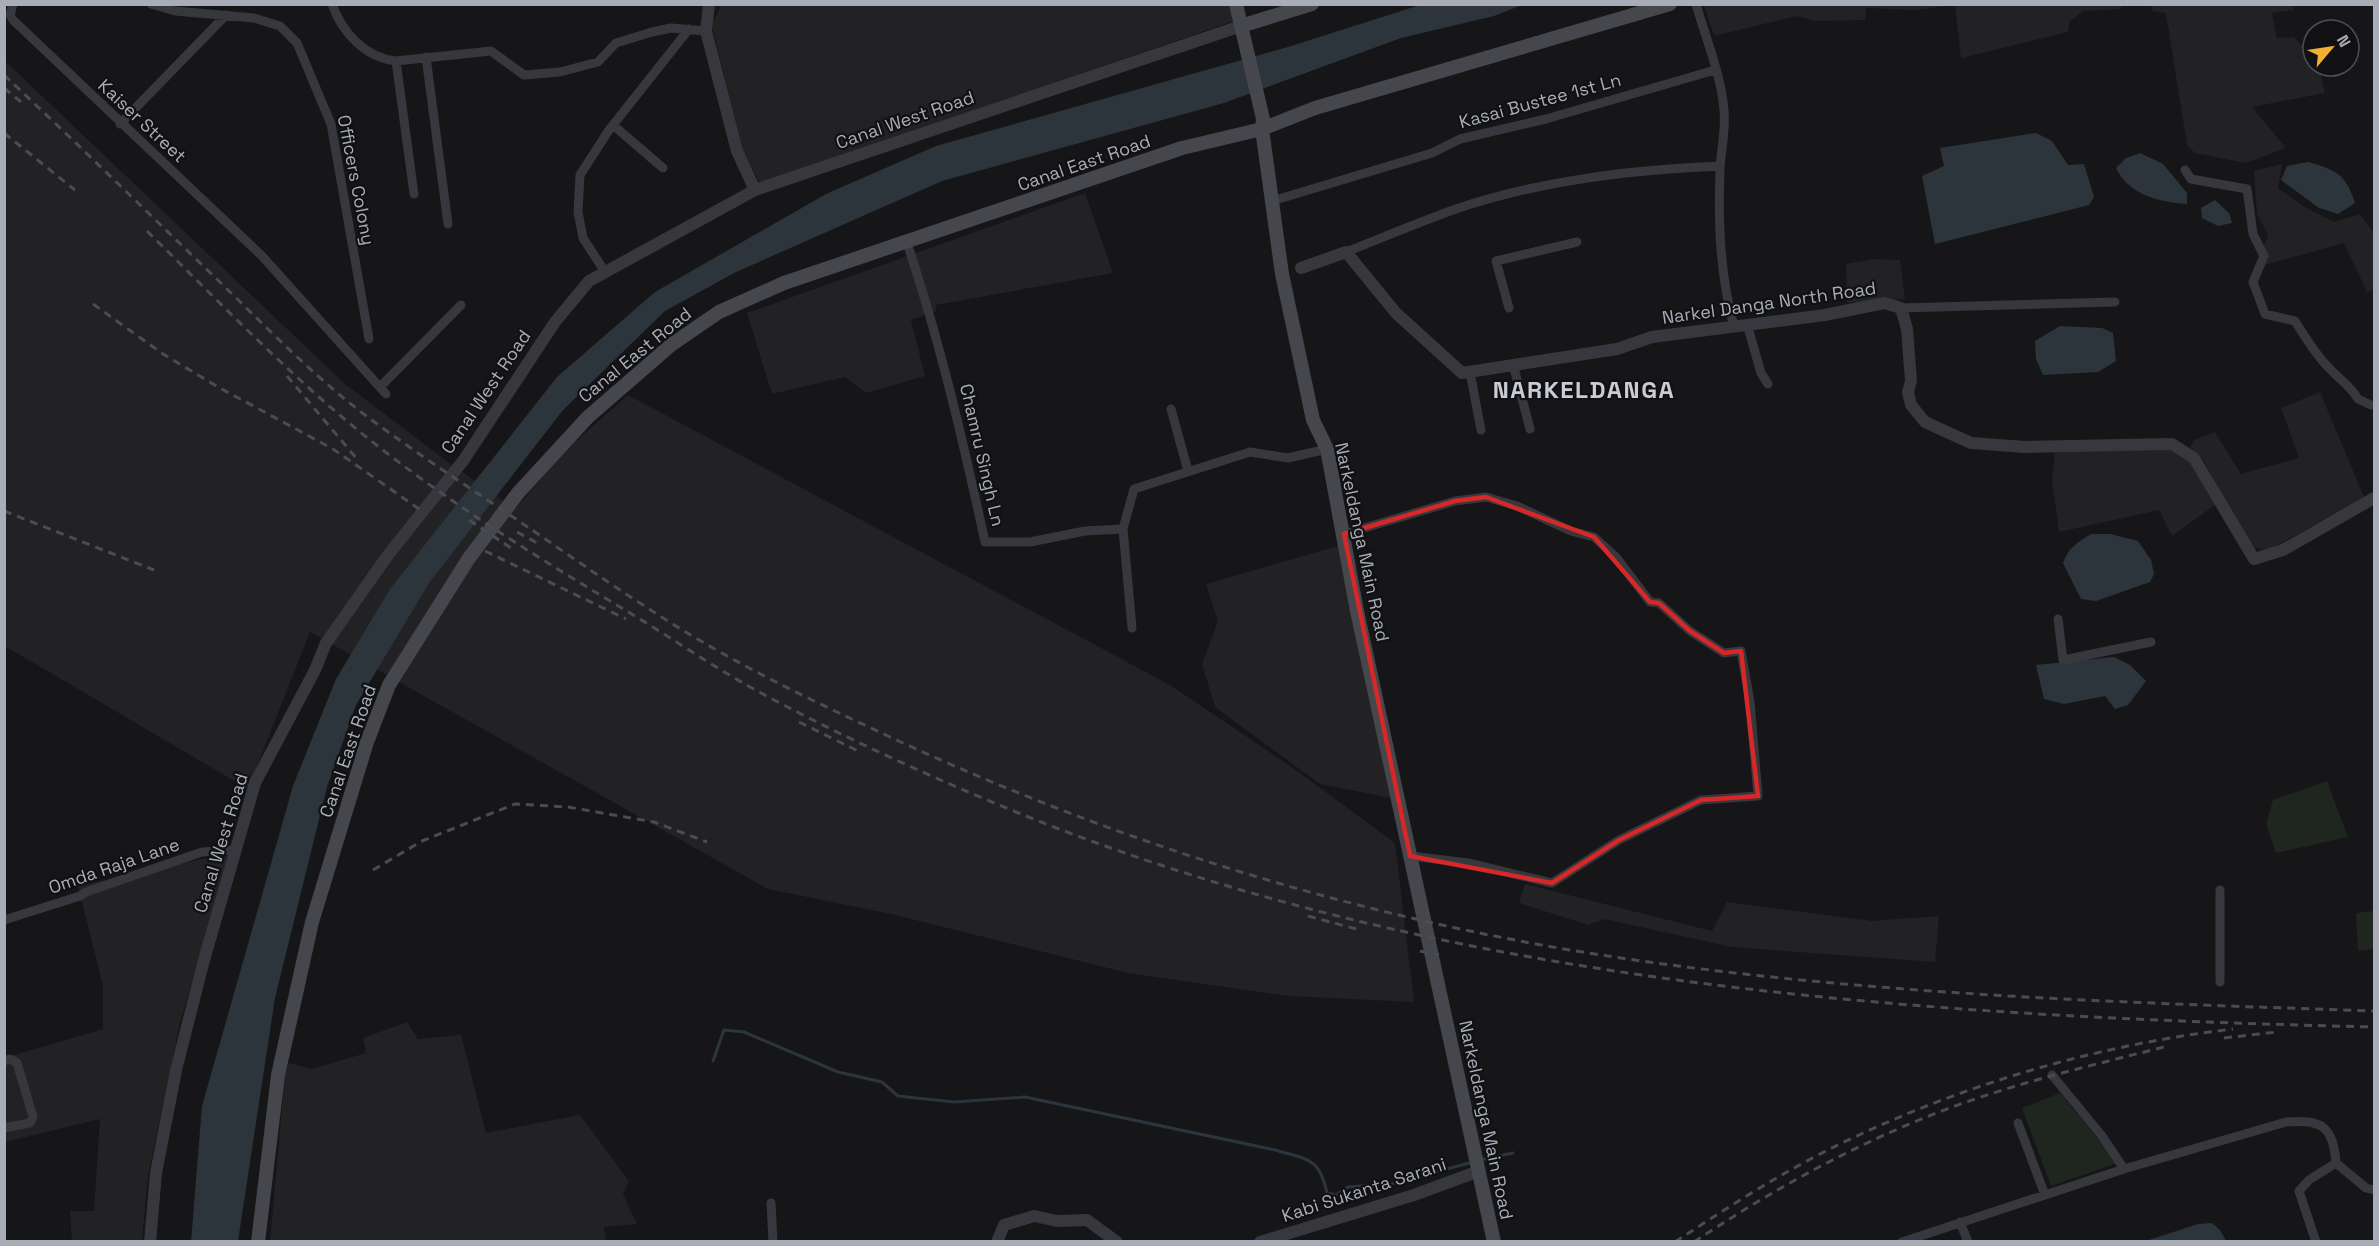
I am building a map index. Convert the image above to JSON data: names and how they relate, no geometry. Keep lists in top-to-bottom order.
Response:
{
  "streets": {
    "main road": ["Canal West Road", "Canal East Road", "Narkeldanga Main Road"],
    "street": [
      "Kasai Bustee 1st Ln",
      "Kaiser Street",
      "Officers Colony",
      "Narkel Danga North Road",
      "Chamru Singh Ln",
      "Omda Raja Lane",
      "Kabi Sukanta Sarani"
    ]
  },
  "crossings": [
    ["Kasai Bustee 1st Ln", "Narkeldanga Main Road"],
    ["Canal West Road", "Narkeldanga Main Road"],
    ["Canal West Road", "Omda Raja Lane"],
    ["Canal East Road", "Chamru Singh Ln"],
    ["Canal East Road", "Narkeldanga Main Road"],
    ["Narkeldanga Main Road", "Kabi Sukanta Sarani"]
  ],
  "districts": ["NARKELDANGA"],
  "north": "top right"
}
